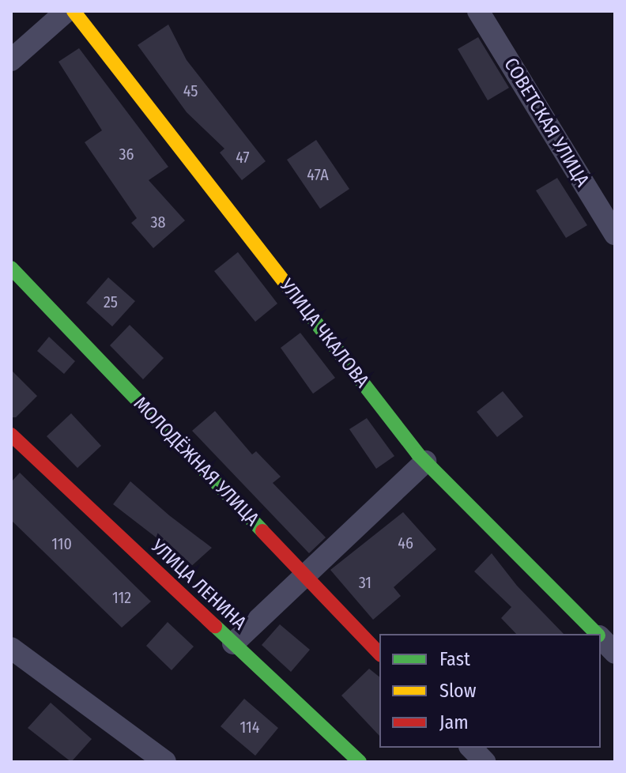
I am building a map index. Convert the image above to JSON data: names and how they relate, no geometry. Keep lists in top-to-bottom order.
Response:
{
  "streets": {
    "street": [
      "СОВЕТСКАЯ УЛИЦА",
      "УЛИЦА ЧКАЛОВА",
      "МОЛОДЁЖНАЯ УЛИЦА",
      "УЛИЦА ЛЕНИНА"
    ]
  },
  "house_numbers": [
    "45",
    "36",
    "47",
    "47А",
    "38",
    "25",
    "46",
    "110",
    "31",
    "112",
    "114"
  ],
  "legend": ["Fast", "Slow", "Jam"]
}
